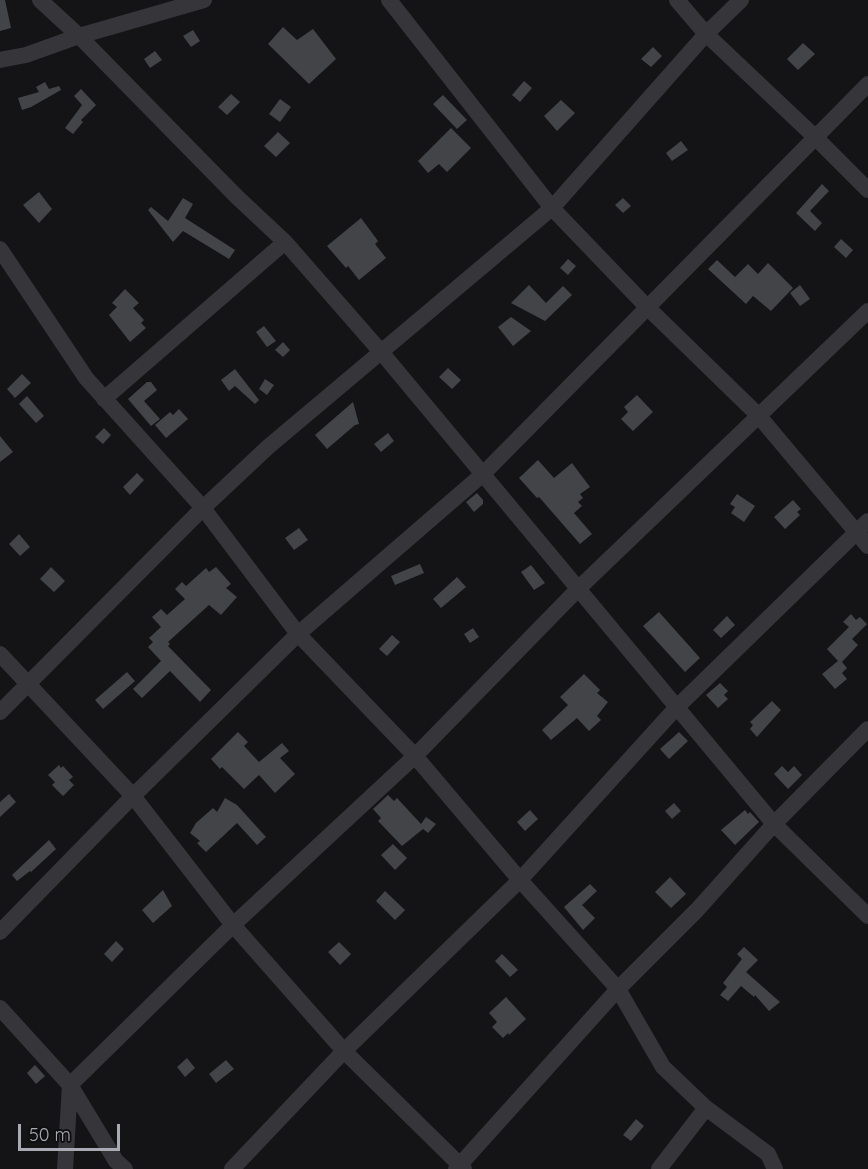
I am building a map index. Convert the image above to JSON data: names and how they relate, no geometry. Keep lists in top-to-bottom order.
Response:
{
  "scale_bar": "50 m"
}
